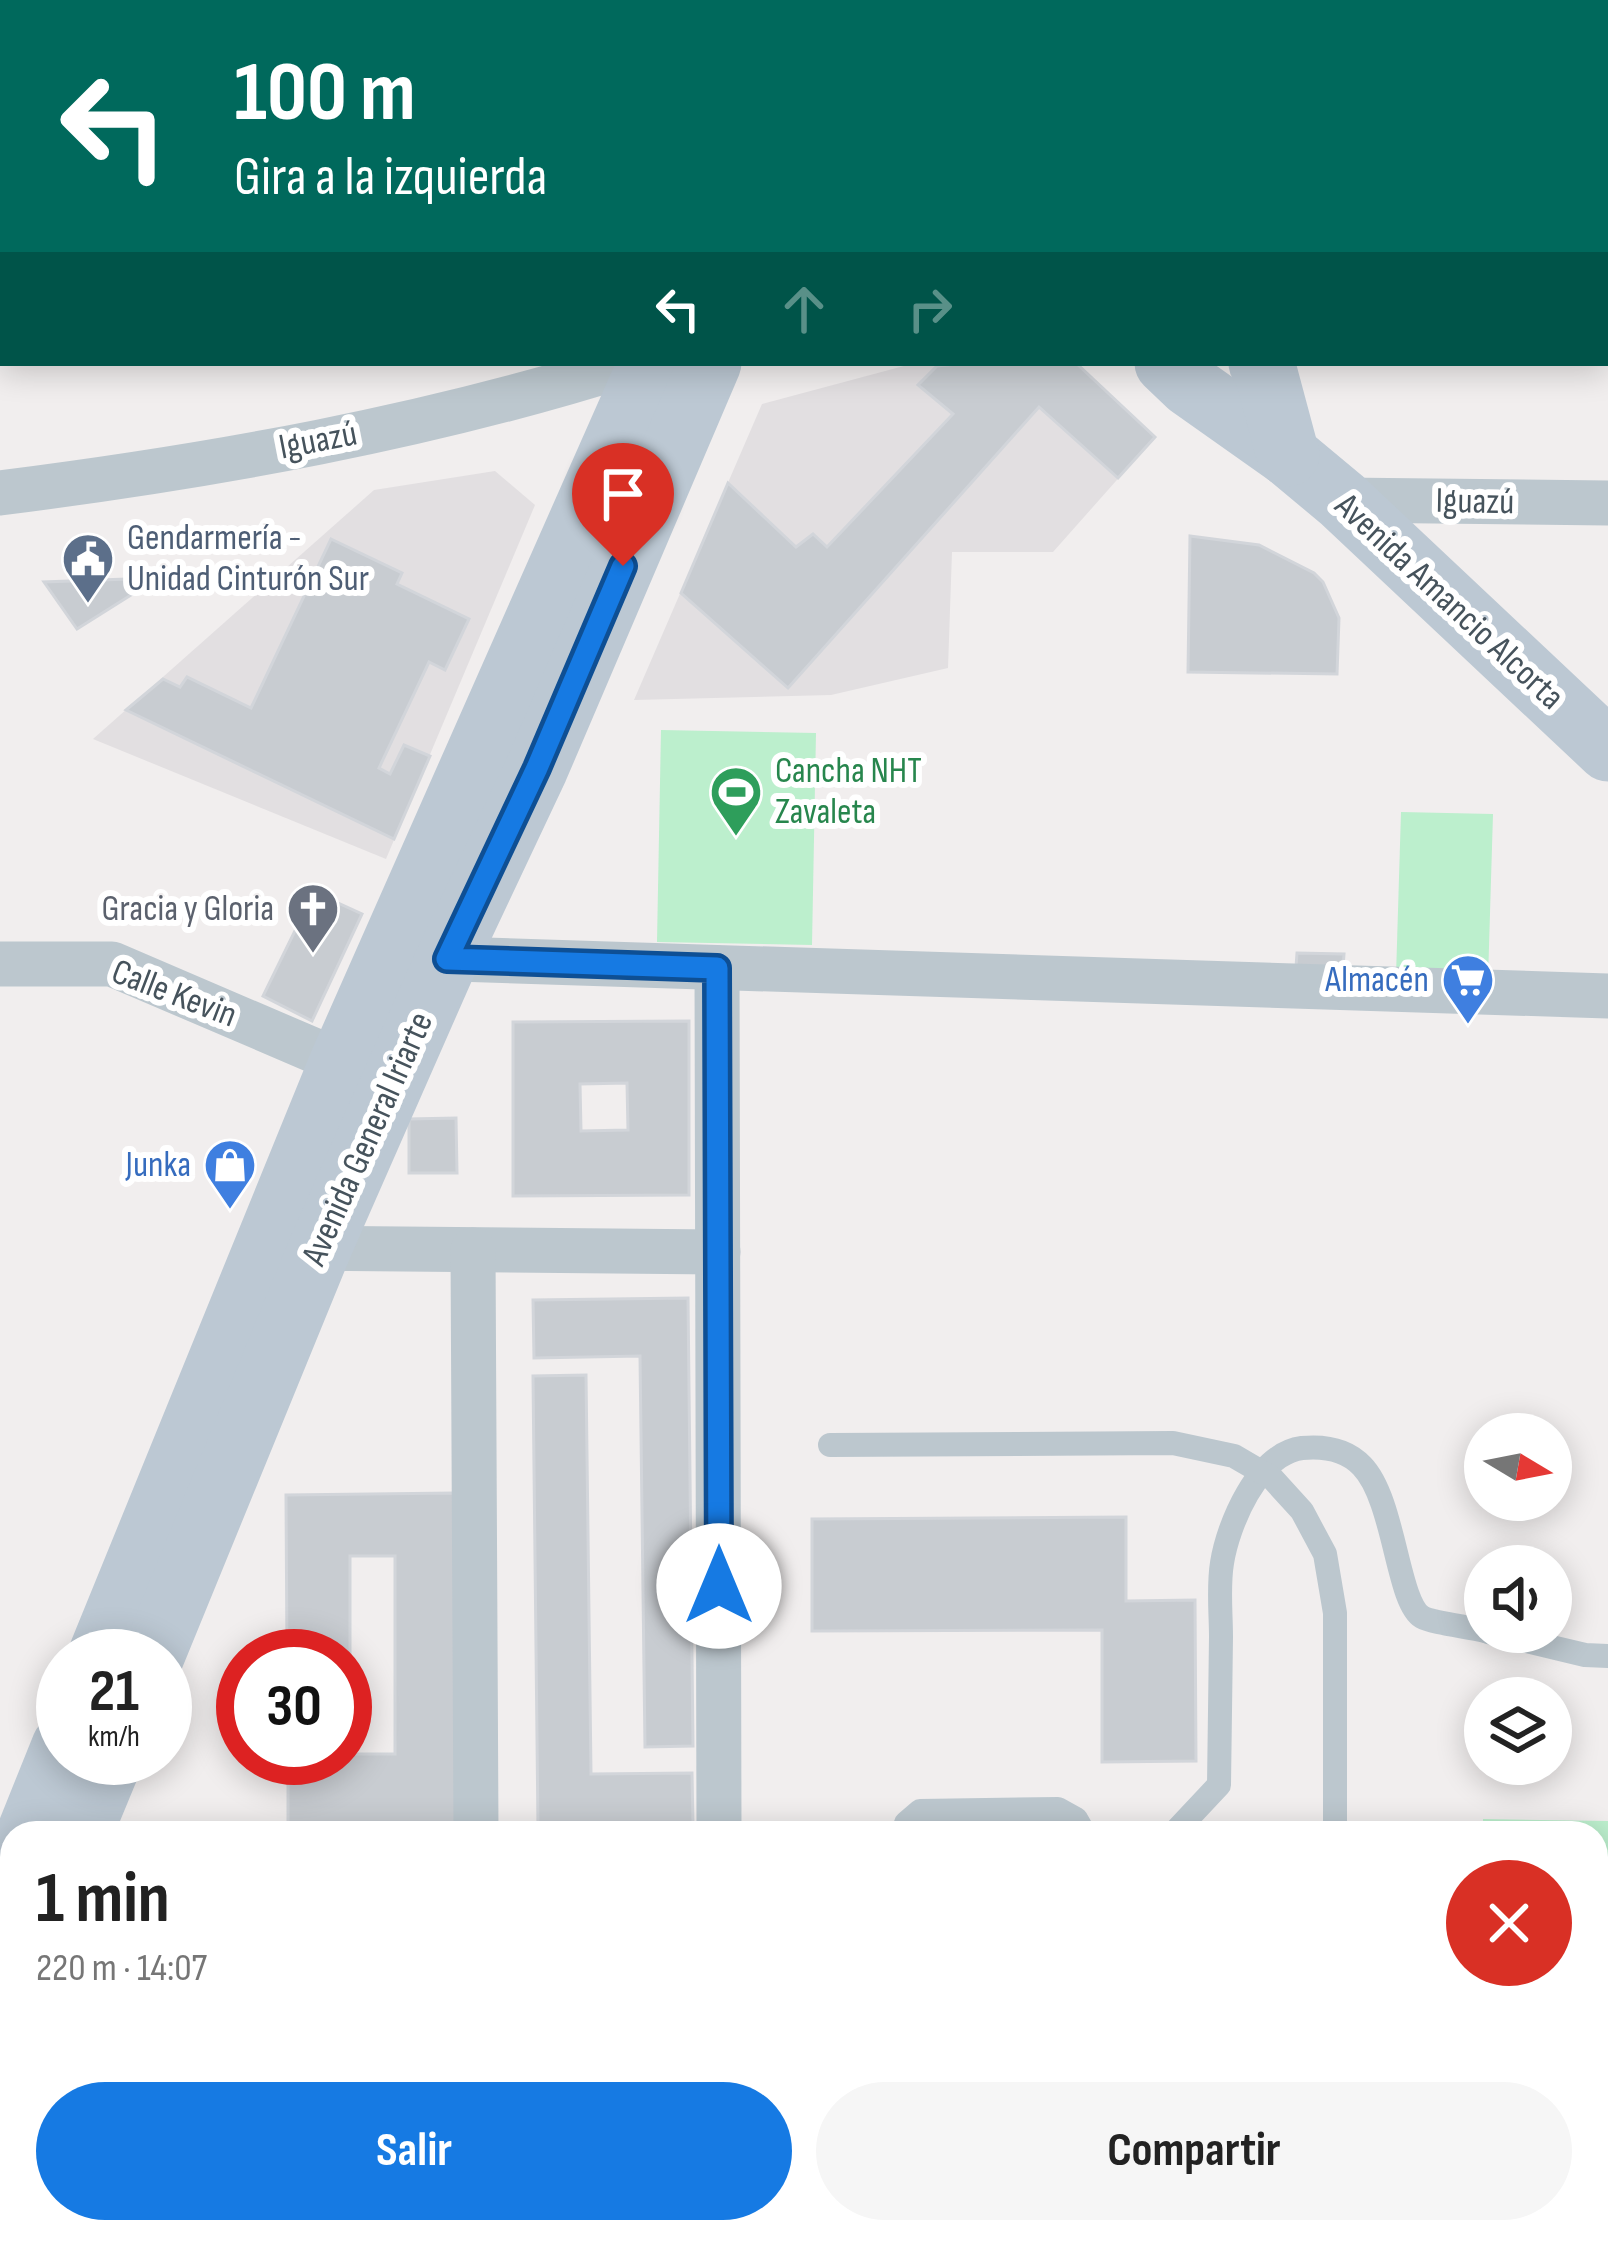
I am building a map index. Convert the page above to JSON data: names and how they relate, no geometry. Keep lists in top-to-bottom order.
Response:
{
  "streets": {
    "main road": ["Avenida Amancio Alcorta", "Avenida General Iriarte"],
    "street": ["Iguazú", "Calle Kevin"]
  },
  "crossings": [
    ["Iguazú", "Avenida Amancio Alcorta"],
    ["Calle Kevin", "Avenida General Iriarte"]
  ],
  "places": {
    "public building": ["Gendarmería - Unidad Cinturón Sur"],
    "sports": ["Cancha NHT Zavaleta"],
    "church": ["Gracia y Gloria"],
    "supermarket": ["Almacén"],
    "shop": ["Junka"]
  },
  "north": "right",
  "page": {
    "turn": ["100 m", "Gira a la izquierda"],
    "speed": "21 km/h",
    "limit": "30",
    "heading": ["1 min", "220 m · 14:07"],
    "buttons": ["Salir", "Compartir"]
  }
}
